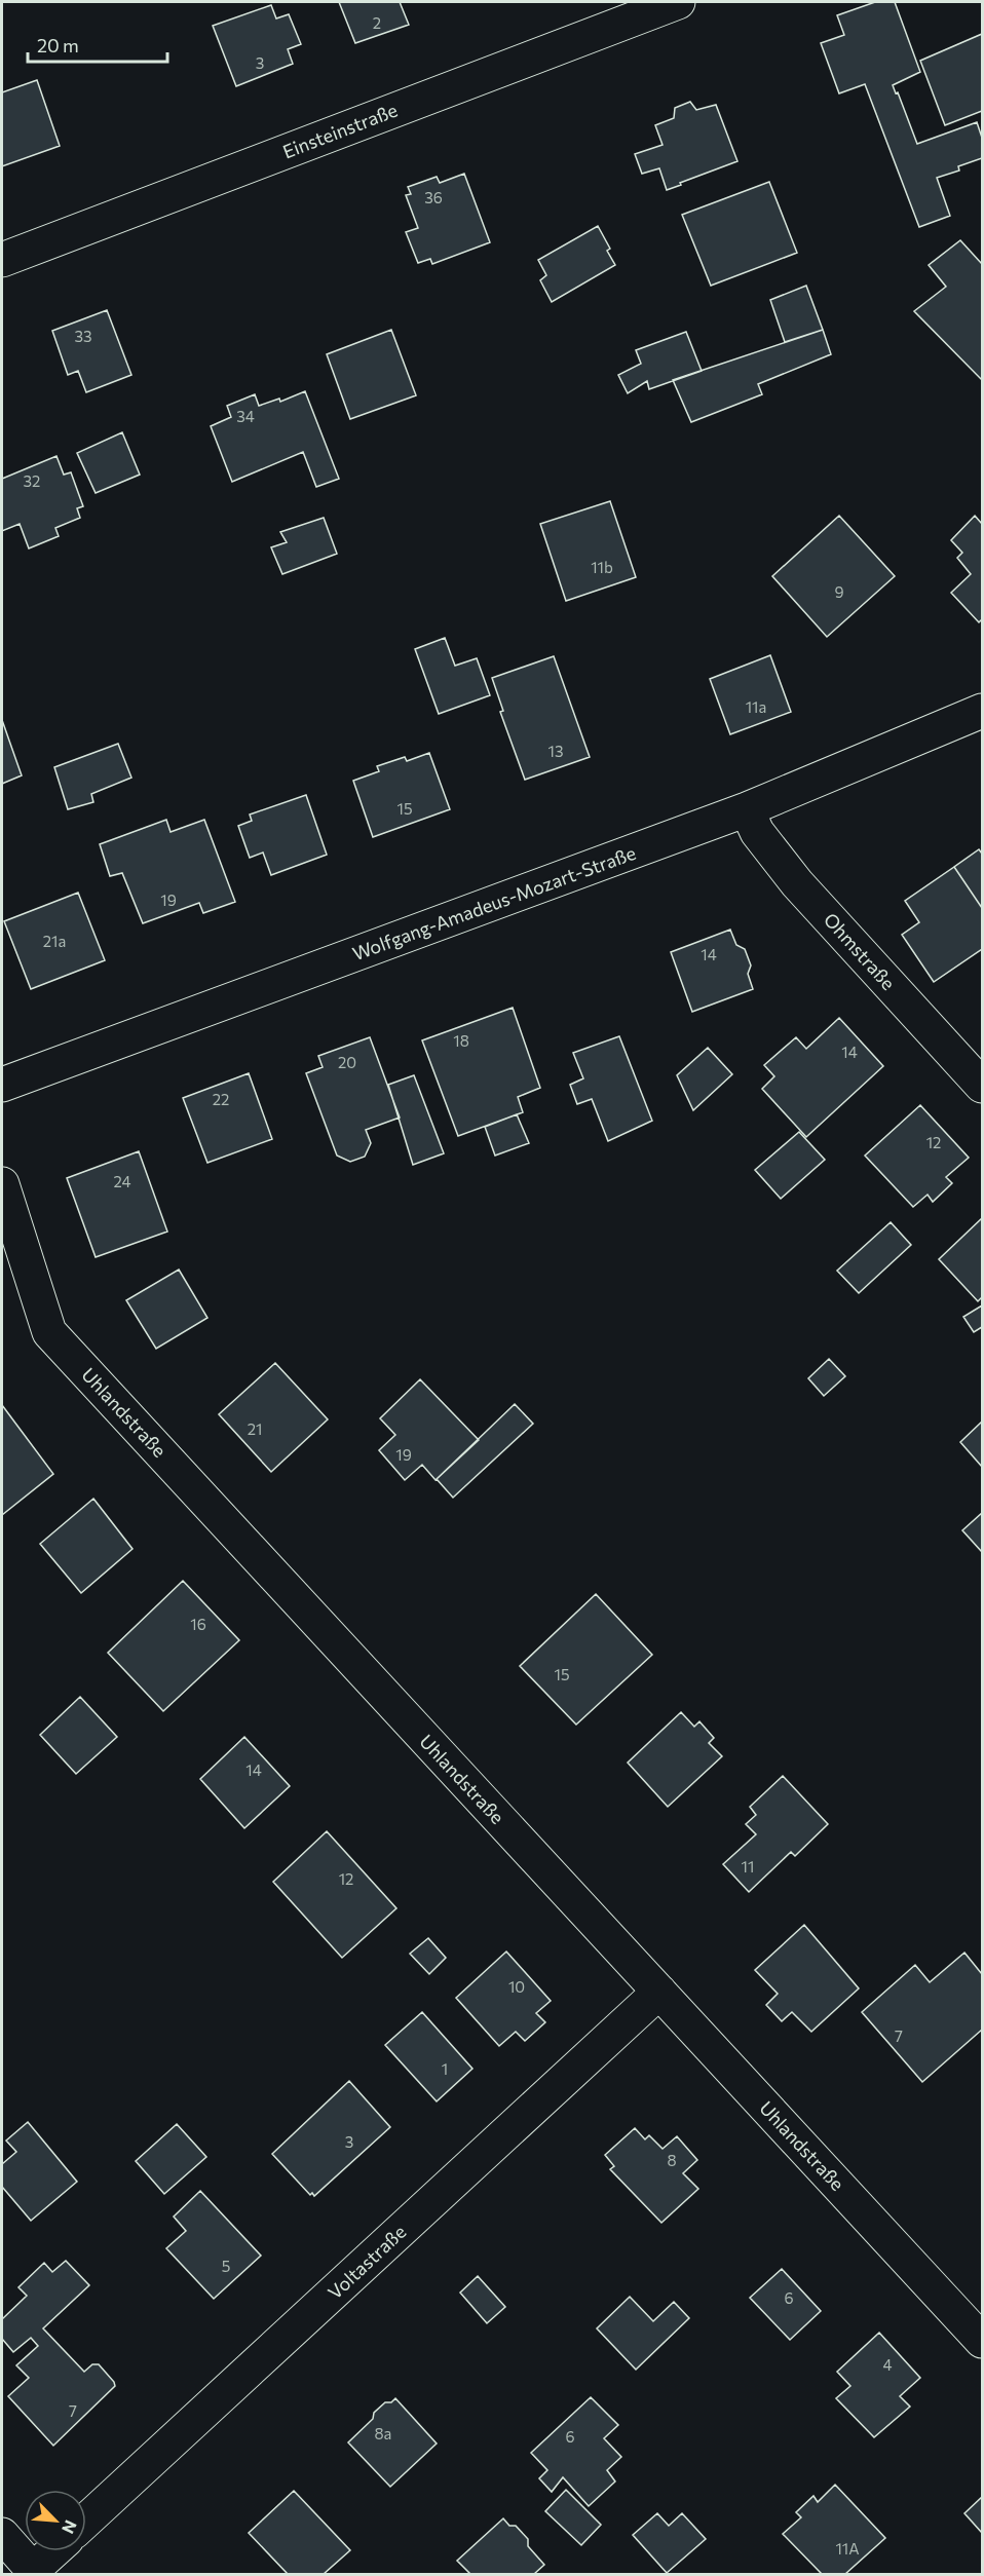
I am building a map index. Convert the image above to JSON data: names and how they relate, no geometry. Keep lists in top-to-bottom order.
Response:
{
  "streets": {
    "street": [
      "Einsteinstraße",
      "Wolfgang-Amadeus-Mozart-Straße",
      "Ohmstraße",
      "Uhlandstraße",
      "Voltastraße"
    ]
  },
  "crossings": [
    ["Wolfgang-Amadeus-Mozart-Straße", "Ohmstraße"],
    ["Uhlandstraße", "Voltastraße"]
  ],
  "house_numbers": [
    "2",
    "3",
    "36",
    "33",
    "34",
    "32",
    "11b",
    "9",
    "11a",
    "13",
    "15",
    "19",
    "21a",
    "14",
    "18",
    "14",
    "20",
    "22",
    "12",
    "24",
    "21",
    "19",
    "16",
    "15",
    "14",
    "11",
    "12",
    "10",
    "7",
    "1",
    "3",
    "8",
    "5",
    "6",
    "4",
    "7",
    "8a",
    "6",
    "11A"
  ],
  "scale_bar": "20 m",
  "north": "bottom right"
}
